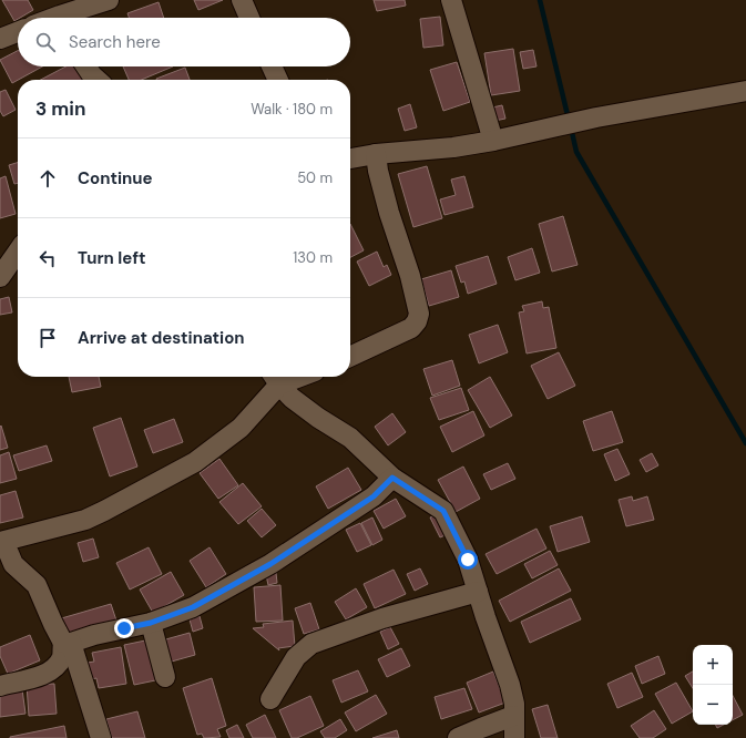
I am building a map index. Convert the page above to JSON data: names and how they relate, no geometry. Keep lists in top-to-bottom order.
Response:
{
  "page": {
    "search": "Search here",
    "heading": ["3 min", "Walk · 180 m"],
    "list": [
      ["Continue", "50 m"],
      ["Turn left", "130 m"],
      "Arrive at destination"
    ],
    "map_buttons": ["+", "−"]
  }
}
